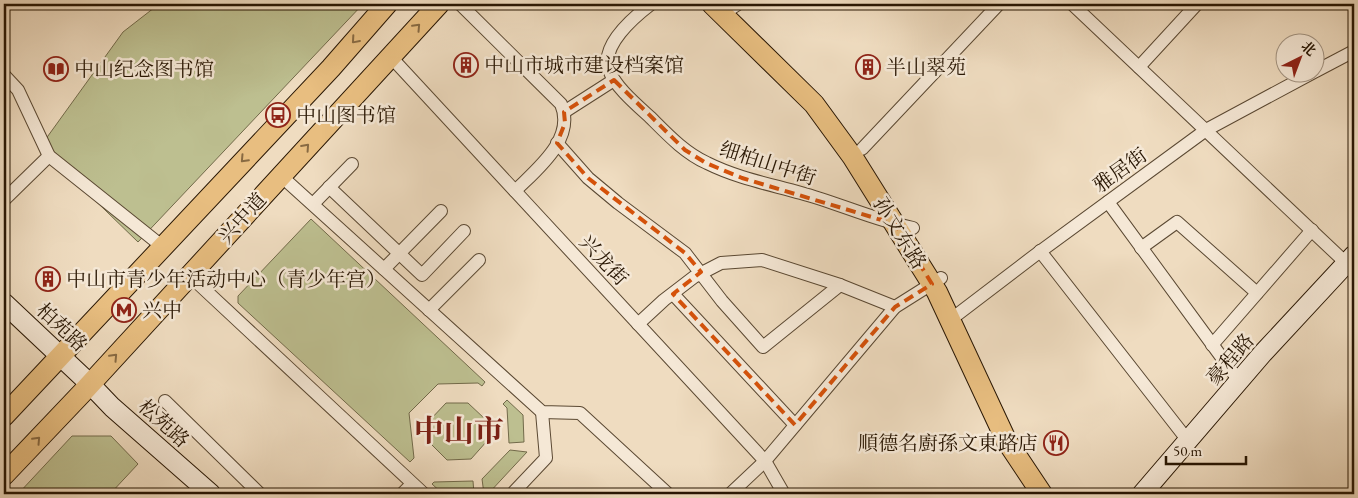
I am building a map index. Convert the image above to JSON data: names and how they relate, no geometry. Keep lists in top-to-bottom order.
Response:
{
  "streets": {
    "main road": ["兴中道", "孙文东路"],
    "street": [
      "细柏山中街",
      "雅居街",
      "兴龙街",
      "柏苑路",
      "豪程路",
      "松苑路"
    ]
  },
  "crossings": [
    ["细柏山中街", "孙文东路"],
    ["雅居街", "孙文东路"],
    ["兴中道", "兴龙街"],
    ["兴中道", "柏苑路"],
    ["兴中道", "松苑路"],
    ["柏苑路", "松苑路"]
  ],
  "districts": ["中山市"],
  "places": {
    "building": ["中山市城市建设档案馆", "半山翠苑", "中山市青少年活动中心（青少年宫）"],
    "library": ["中山纪念图书馆"],
    "bus stop": ["中山图书馆"],
    "metro station": ["兴中"],
    "restaurant": ["順德名廚孫文東路店"]
  },
  "scale_bar": "50 m",
  "north": "top right"
}
